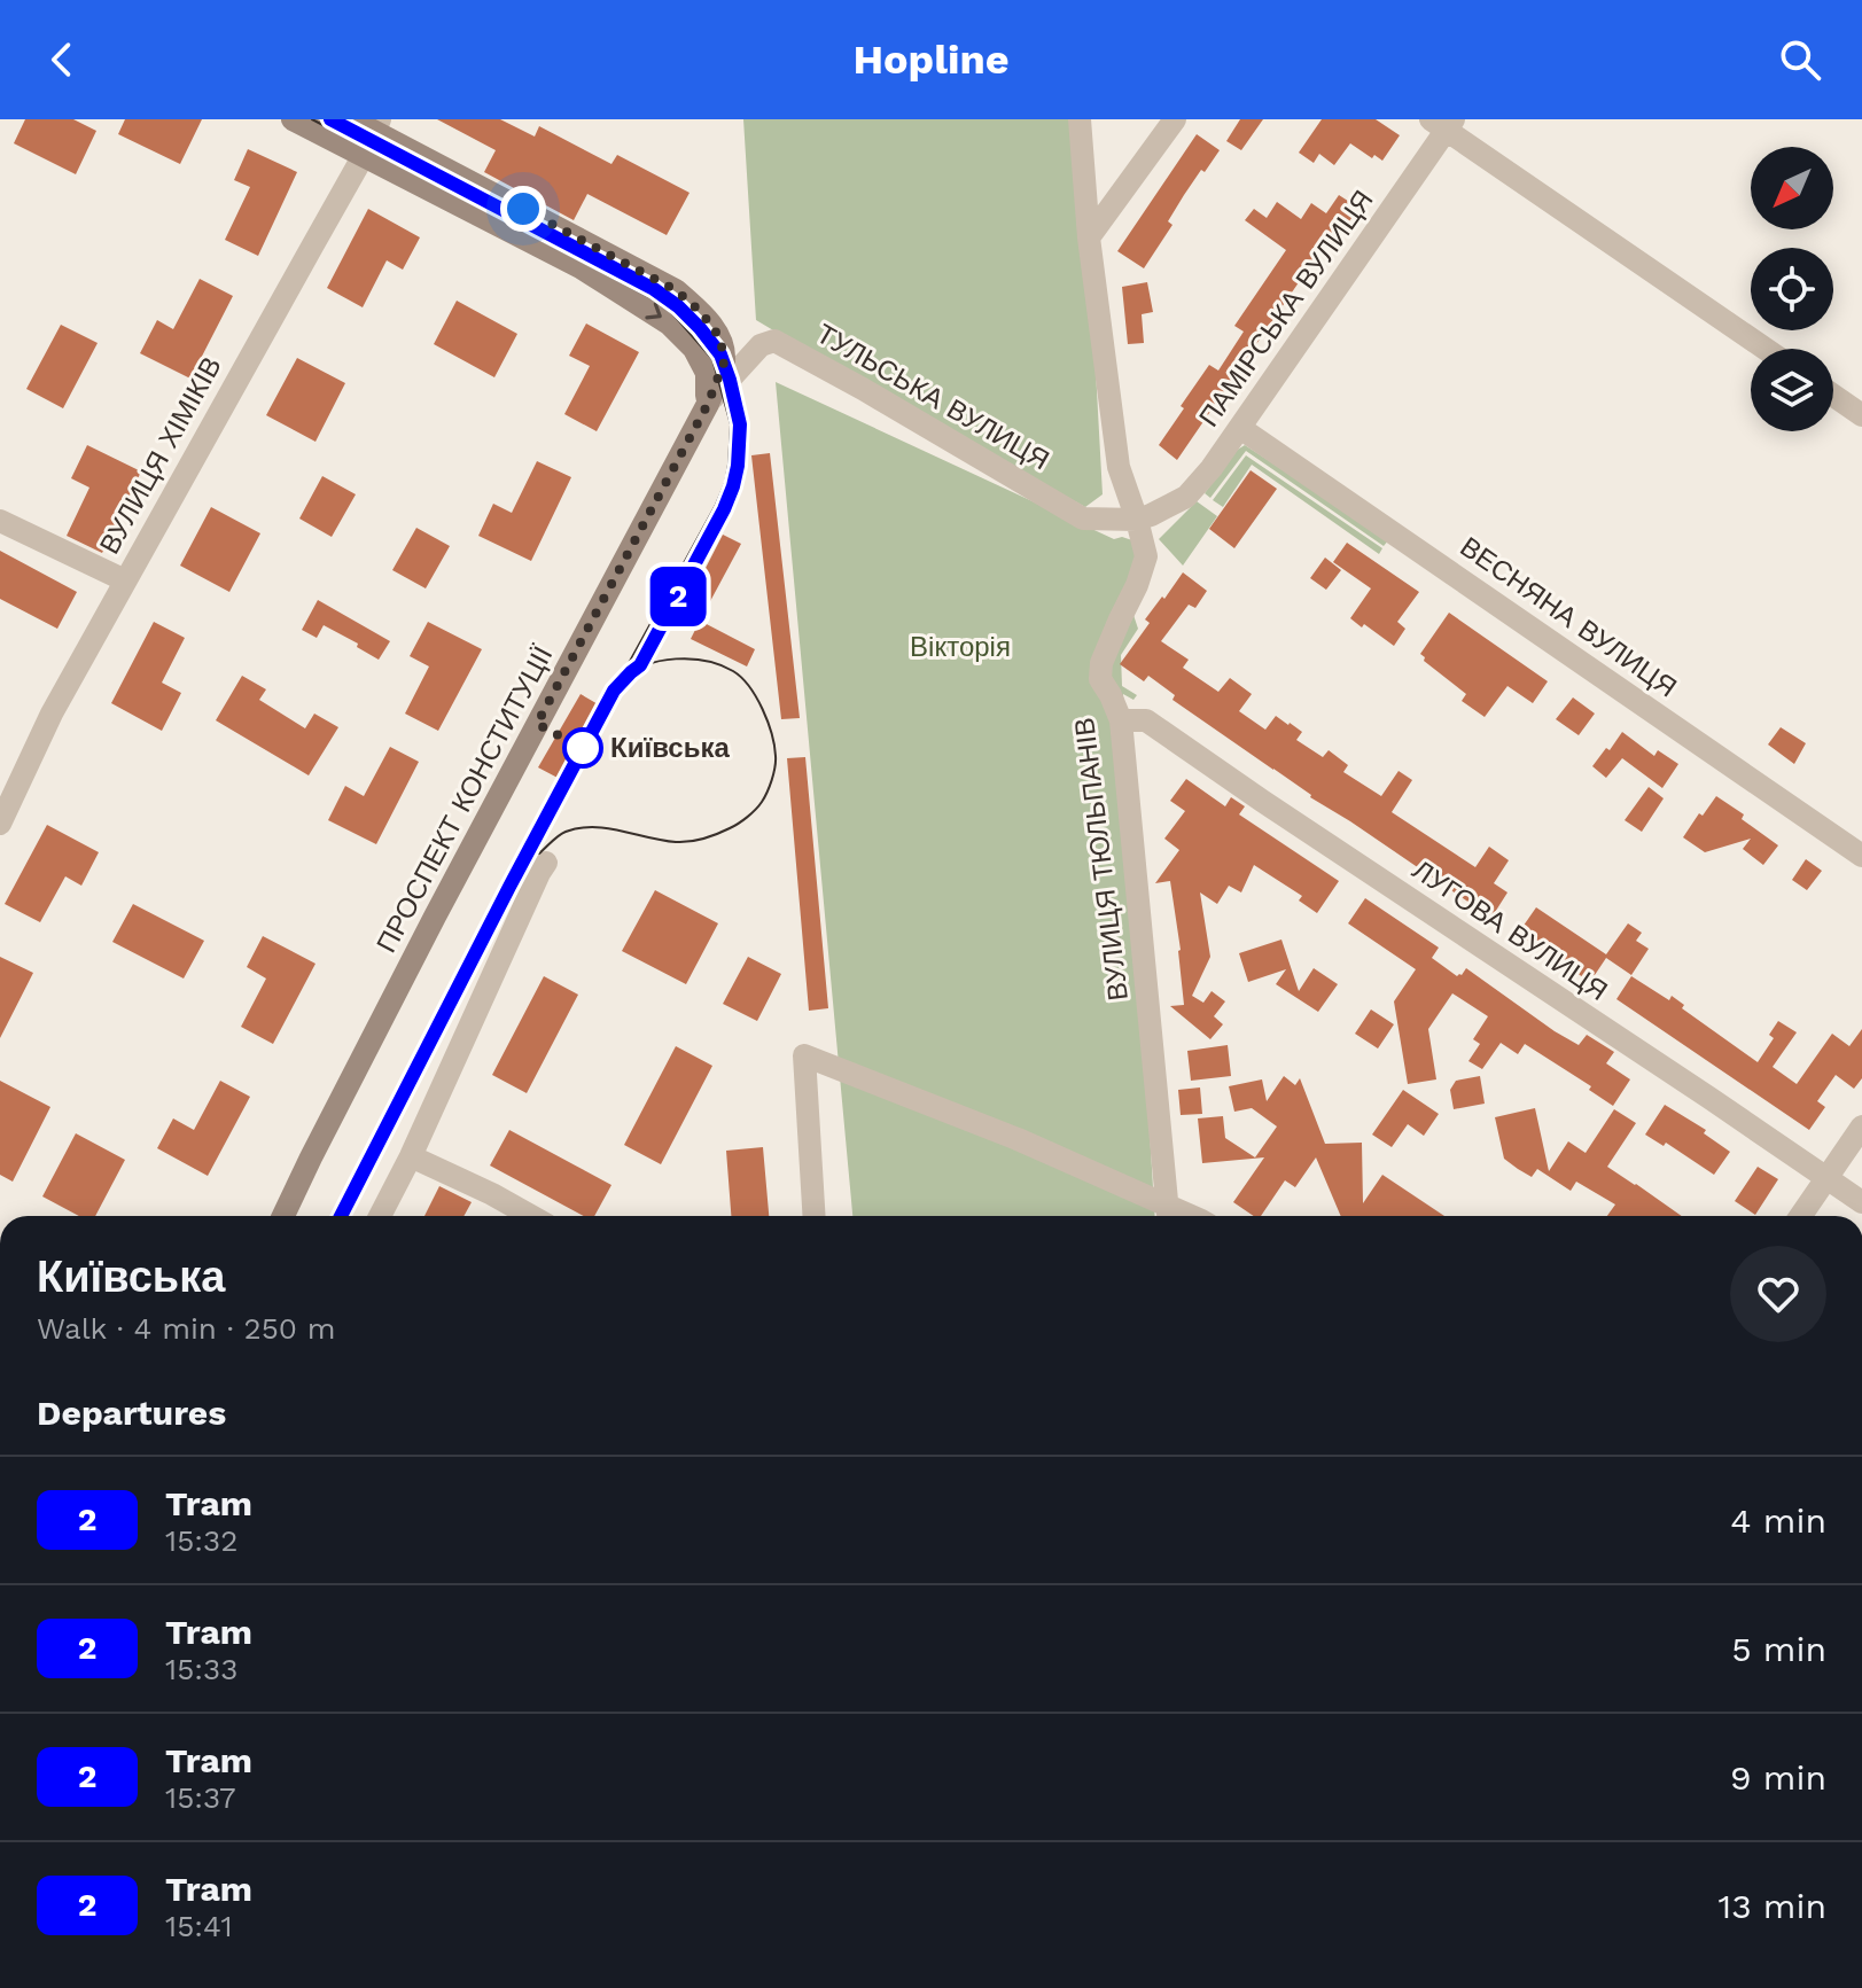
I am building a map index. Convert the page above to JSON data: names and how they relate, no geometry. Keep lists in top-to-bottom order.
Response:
{
  "streets": {
    "street": [
      "ПАМІРСЬКА ВУЛИЦЯ",
      "ТУЛЬСЬКА ВУЛИЦЯ",
      "ВУЛИЦЯ ХІМІКІВ",
      "ВЕСНЯНА ВУЛИЦЯ",
      "ПРОСПЕКТ КОНСТИТУЦІЇ",
      "ВУЛИЦЯ ТЮЛЬПАНІВ",
      "ЛУГОВА ВУЛИЦЯ"
    ]
  },
  "crossings": [
    ["ПАМІРСЬКА ВУЛИЦЯ", "ТУЛЬСЬКА ВУЛИЦЯ"],
    ["ПАМІРСЬКА ВУЛИЦЯ", "ВЕСНЯНА ВУЛИЦЯ"],
    ["ПАМІРСЬКА ВУЛИЦЯ", "ВУЛИЦЯ ТЮЛЬПАНІВ"],
    ["ТУЛЬСЬКА ВУЛИЦЯ", "ПРОСПЕКТ КОНСТИТУЦІЇ"],
    ["ТУЛЬСЬКА ВУЛИЦЯ", "ВУЛИЦЯ ТЮЛЬПАНІВ"],
    ["ВУЛИЦЯ ХІМІКІВ", "ПРОСПЕКТ КОНСТИТУЦІЇ"],
    ["ВУЛИЦЯ ТЮЛЬПАНІВ", "ЛУГОВА ВУЛИЦЯ"]
  ],
  "parks": ["Вікторія"],
  "places": ["Київська"],
  "lines": ["tram line 2"],
  "north": "bottom left",
  "page": {
    "header": "Hopline",
    "on_map": "2",
    "heading": [
      ["Київська", "Walk · 4 min · 250 m"],
      "Departures"
    ],
    "list": [
      {
        "mark": "2",
        "name": "Tram",
        "note": "15:32",
        "value": "4 min"
      },
      {
        "mark": "2",
        "name": "Tram",
        "note": "15:33",
        "value": "5 min"
      },
      {
        "mark": "2",
        "name": "Tram",
        "note": "15:37",
        "value": "9 min"
      },
      {
        "mark": "2",
        "name": "Tram",
        "note": "15:41",
        "value": "13 min"
      }
    ]
  }
}
